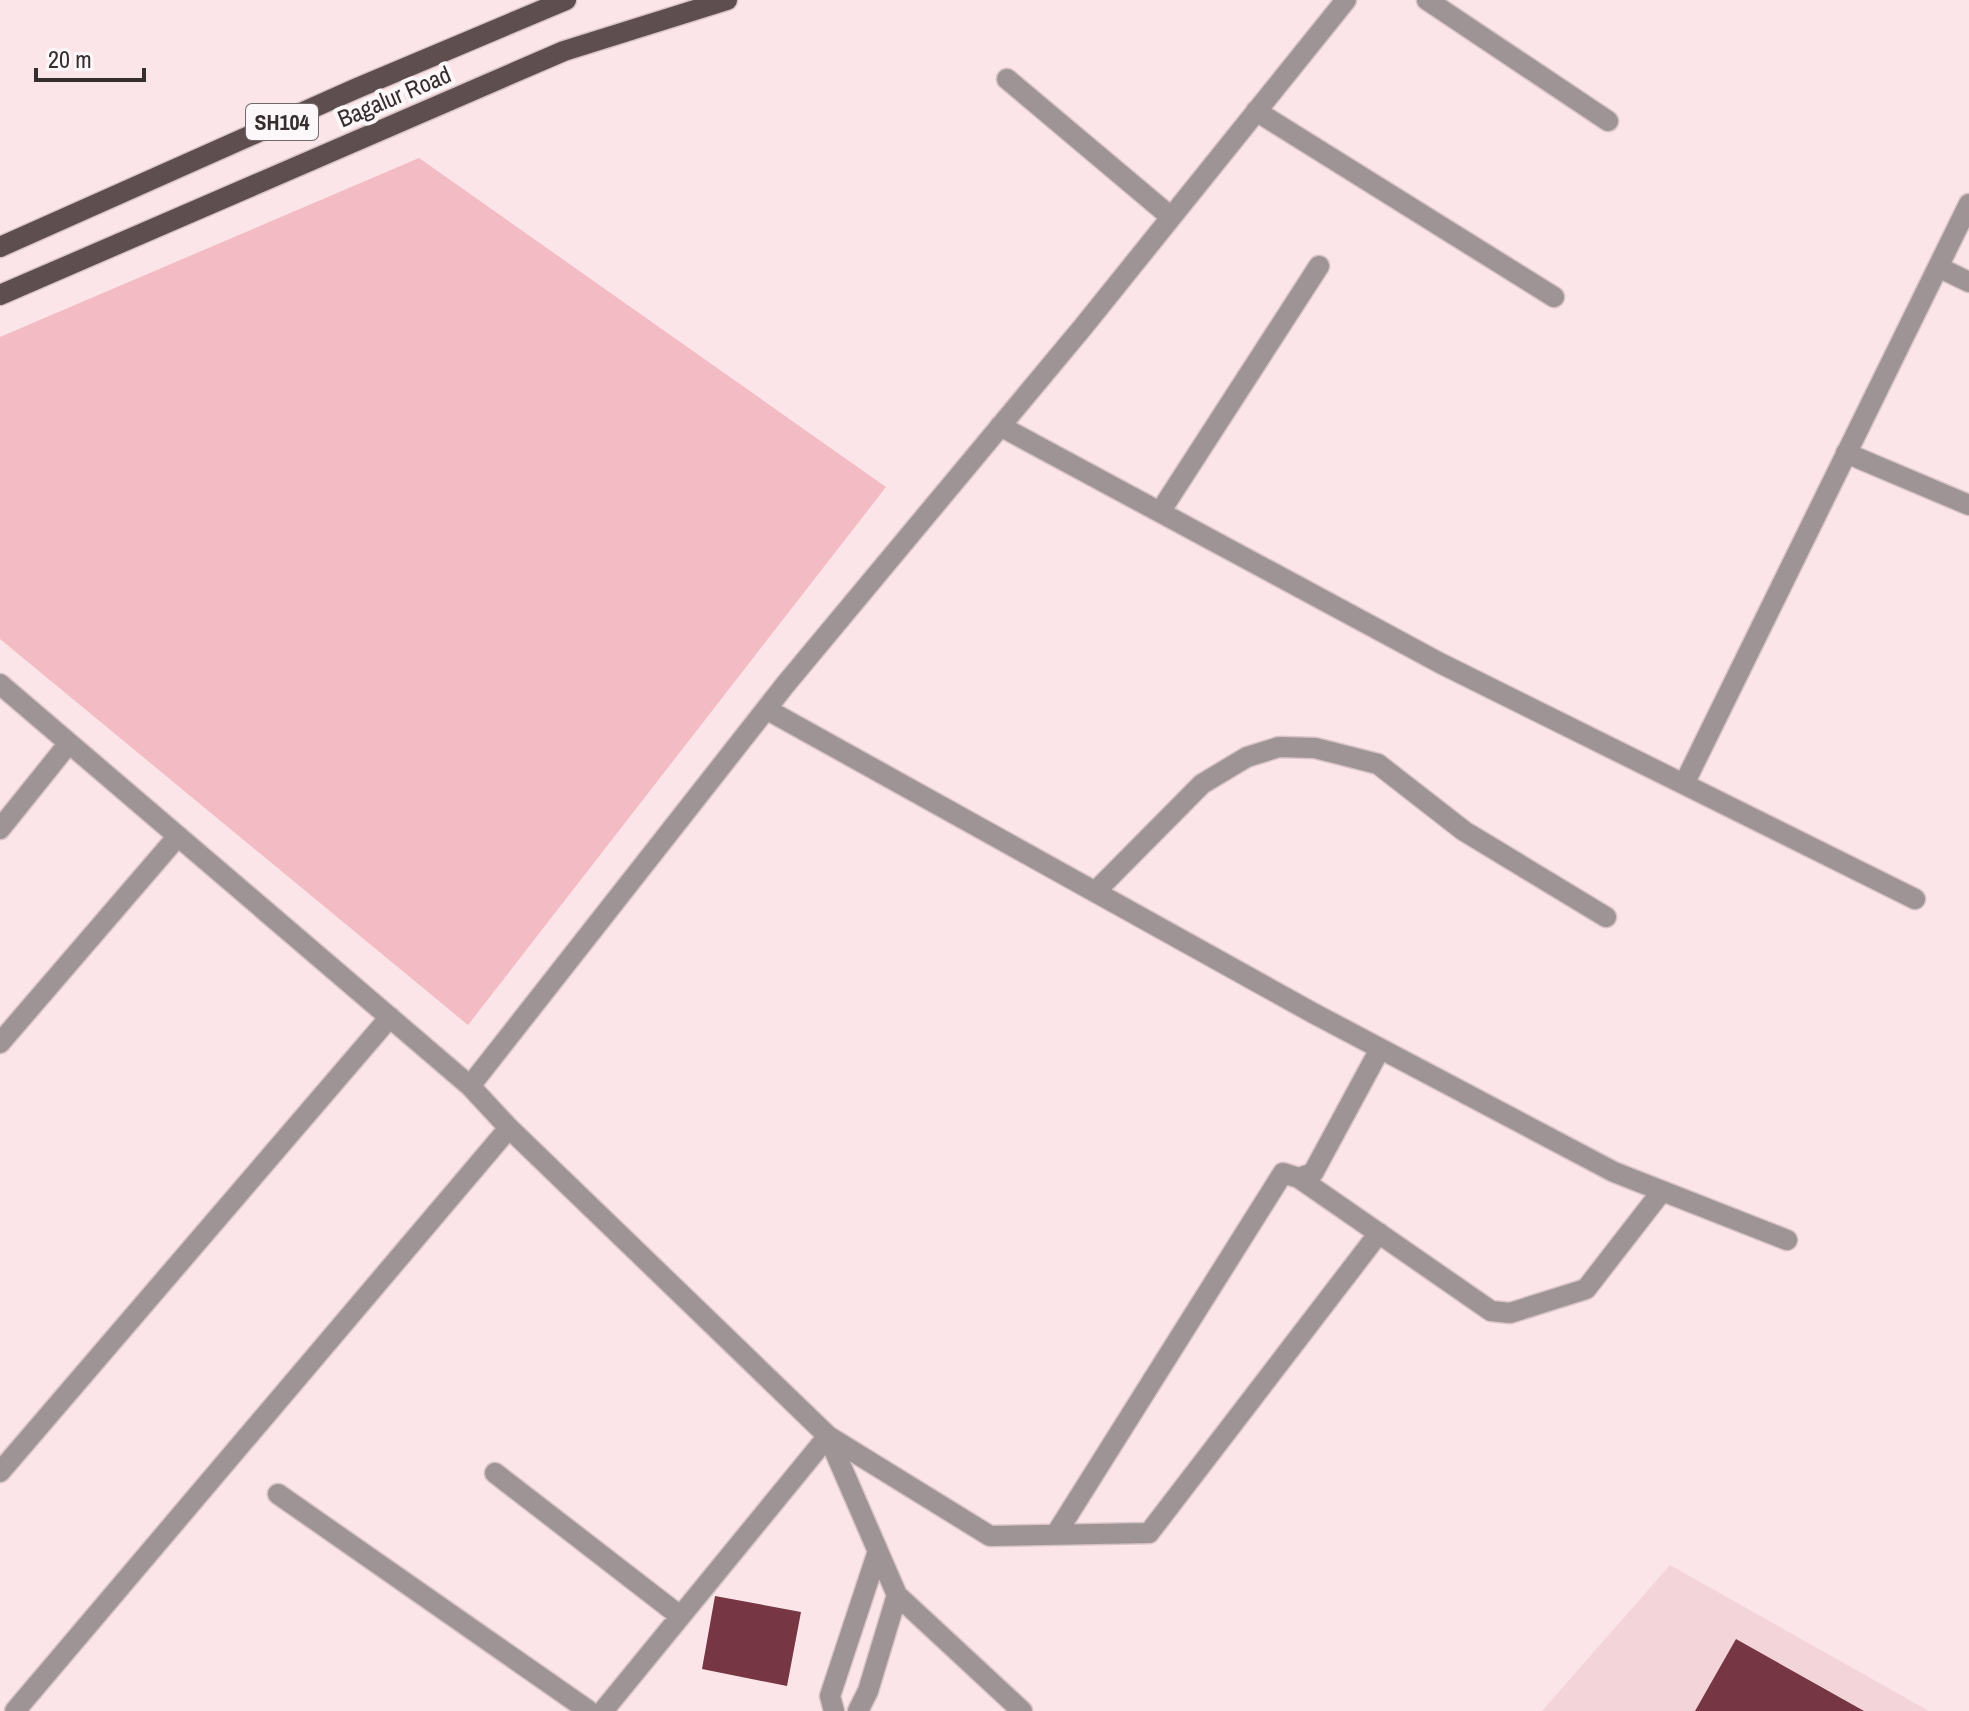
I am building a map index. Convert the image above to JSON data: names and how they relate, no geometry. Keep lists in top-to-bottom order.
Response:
{
  "streets": {
    "main road": ["Bagalur Road", "SH104"]
  },
  "scale_bar": "20 m"
}
